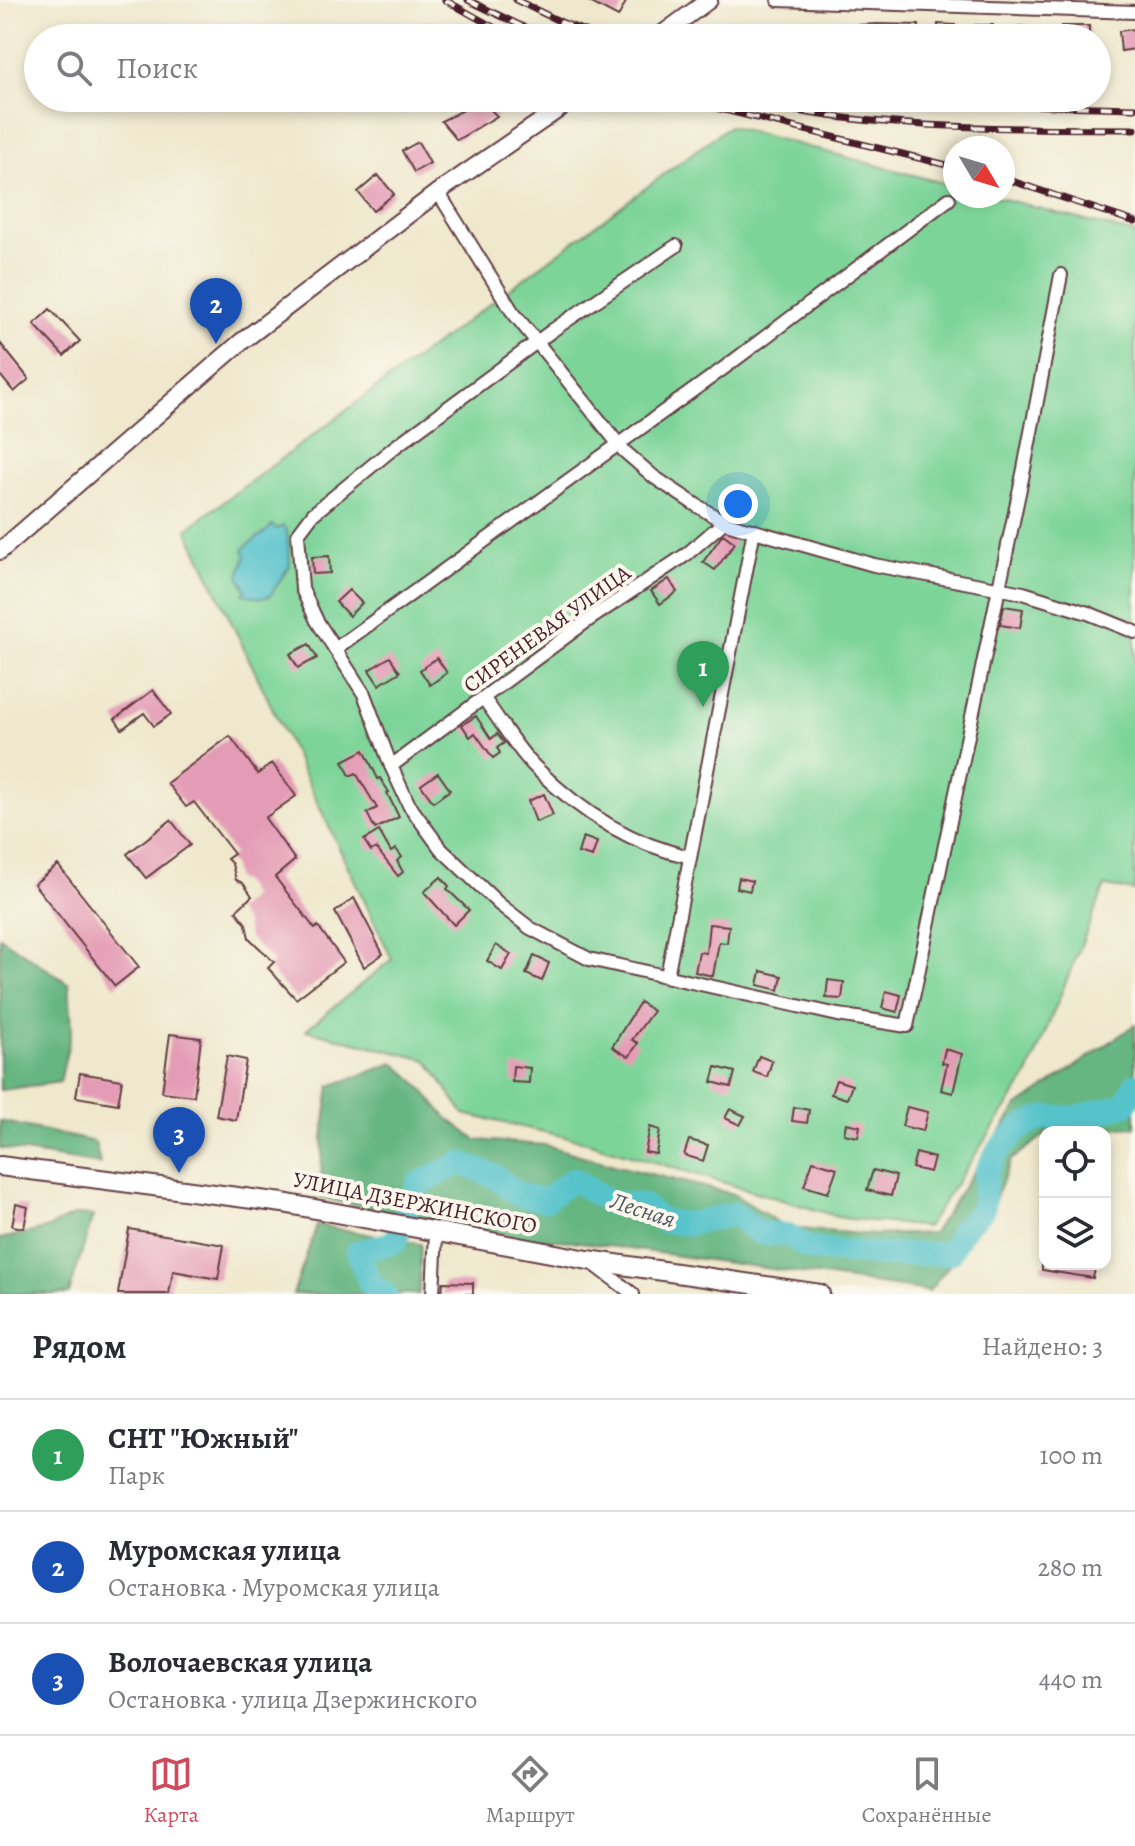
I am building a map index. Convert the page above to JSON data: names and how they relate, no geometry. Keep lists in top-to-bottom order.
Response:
{
  "streets": {
    "main road": ["УЛИЦА ДЗЕРЖИНСКОГО"],
    "street": ["СИРЕНЕВАЯ УЛИЦА"]
  },
  "water": ["Лесная"],
  "north": "bottom right",
  "page": {
    "search": "Поиск",
    "pins": ["2", "1", "3"],
    "heading": ["Рядом", "Найдено: 3"],
    "list": [
      {
        "mark": "1",
        "name": "СНТ \"Южный\"",
        "note": "Парк",
        "value": "100 m"
      },
      {
        "mark": "2",
        "name": "Муромская улица",
        "note": "Остановка · Муромская улица",
        "value": "280 m"
      },
      {
        "mark": "3",
        "name": "Волочаевская улица",
        "note": "Остановка · улица Дзержинского",
        "value": "440 m"
      }
    ],
    "nav": ["Карта", "Маршрут", "Сохранённые"]
  }
}
